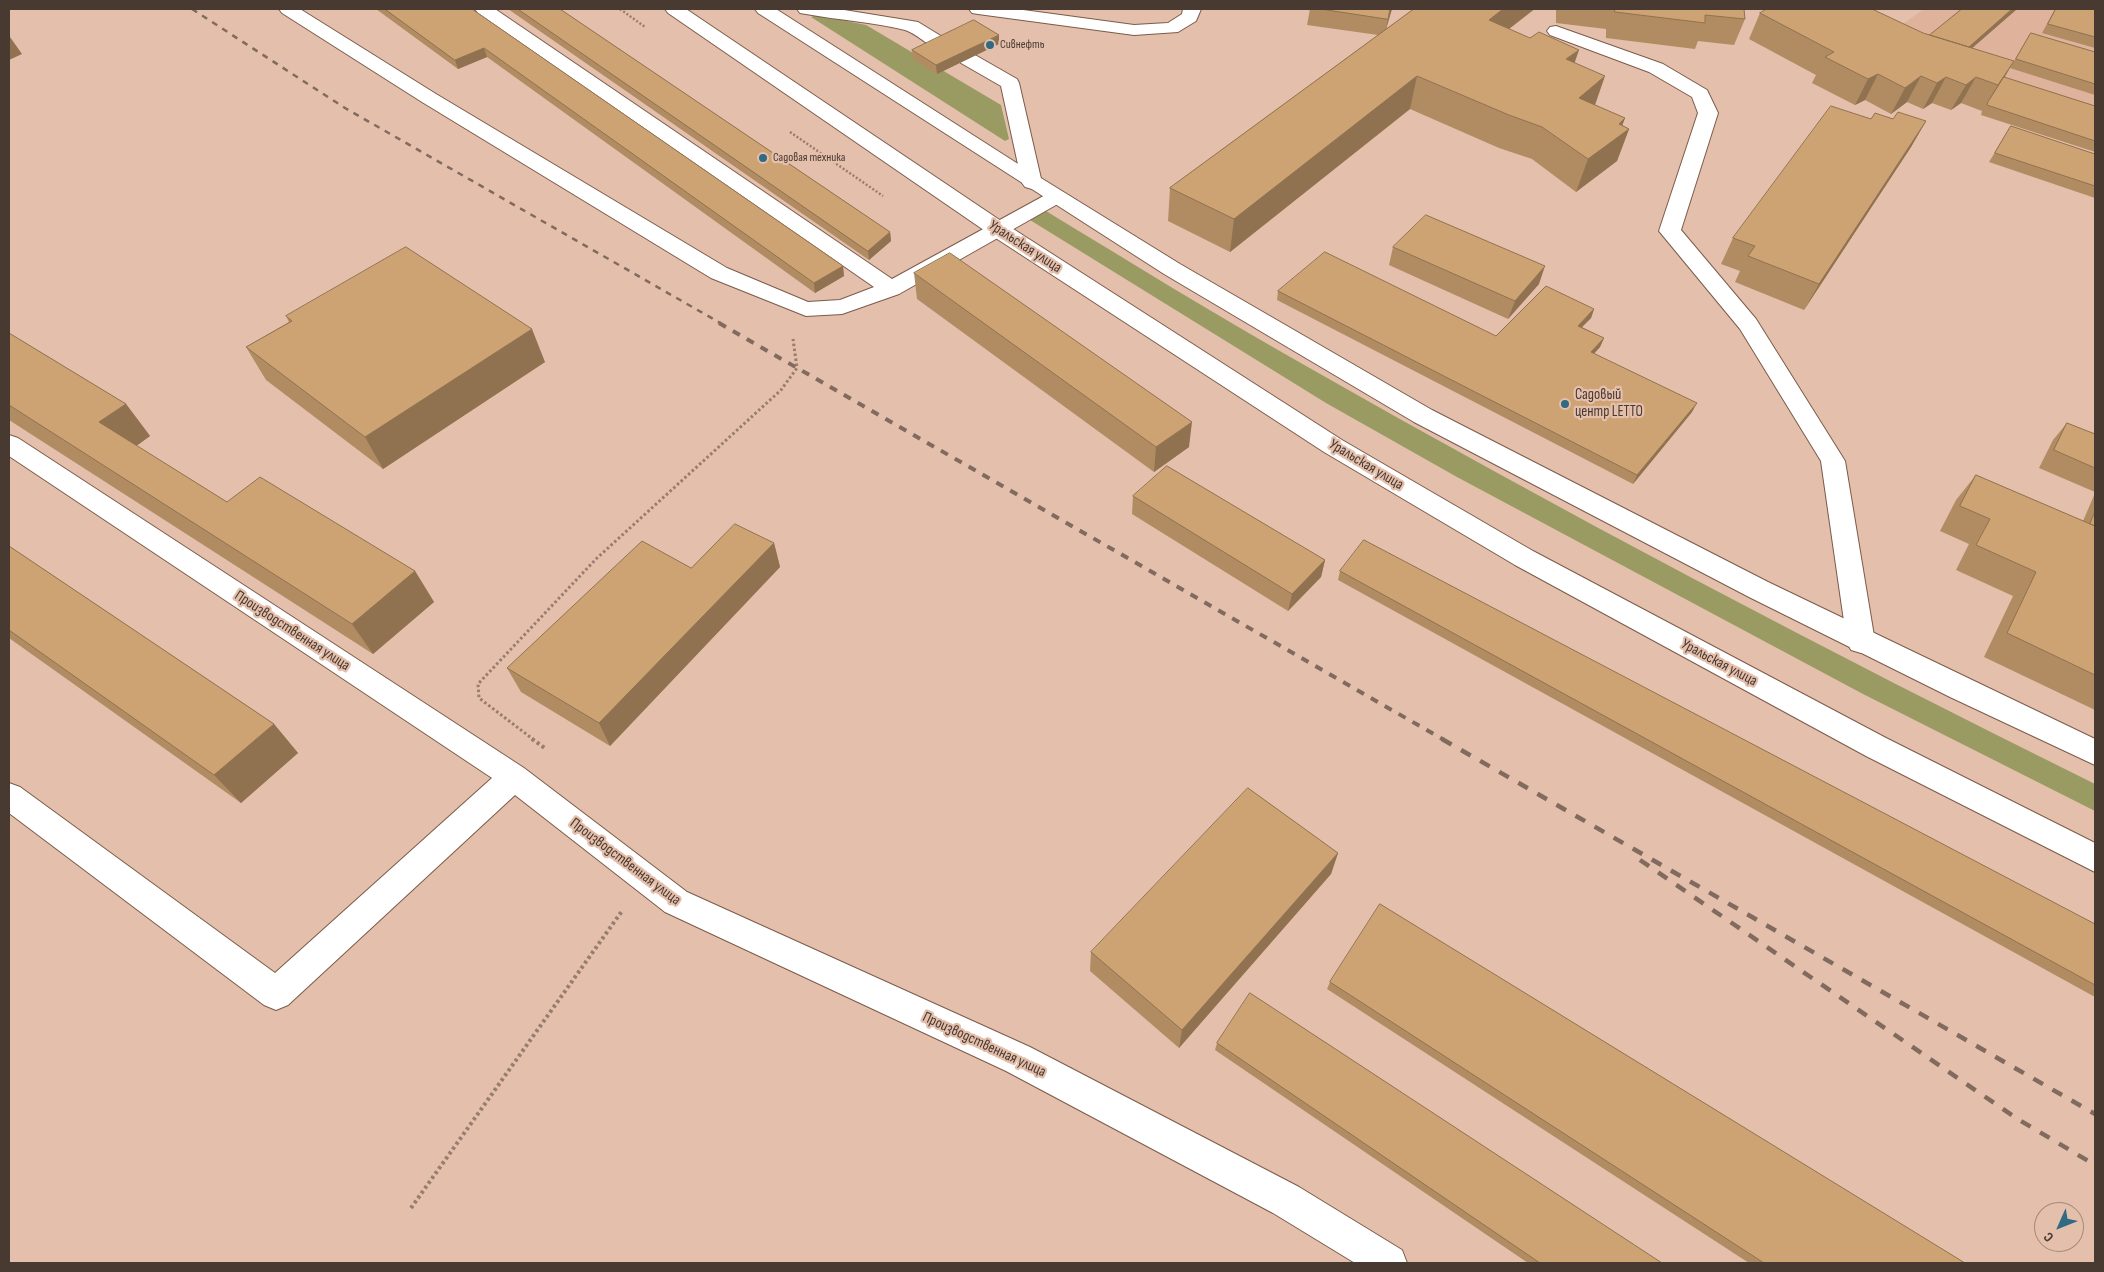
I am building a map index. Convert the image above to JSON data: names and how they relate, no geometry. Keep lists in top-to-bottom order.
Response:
{
  "streets": {
    "main road": ["Уральская улица", "Производственная улица"]
  },
  "places": ["Сивнефть", "Садовая техника", "Садовый центр LETTO"],
  "north": "bottom left"
}
